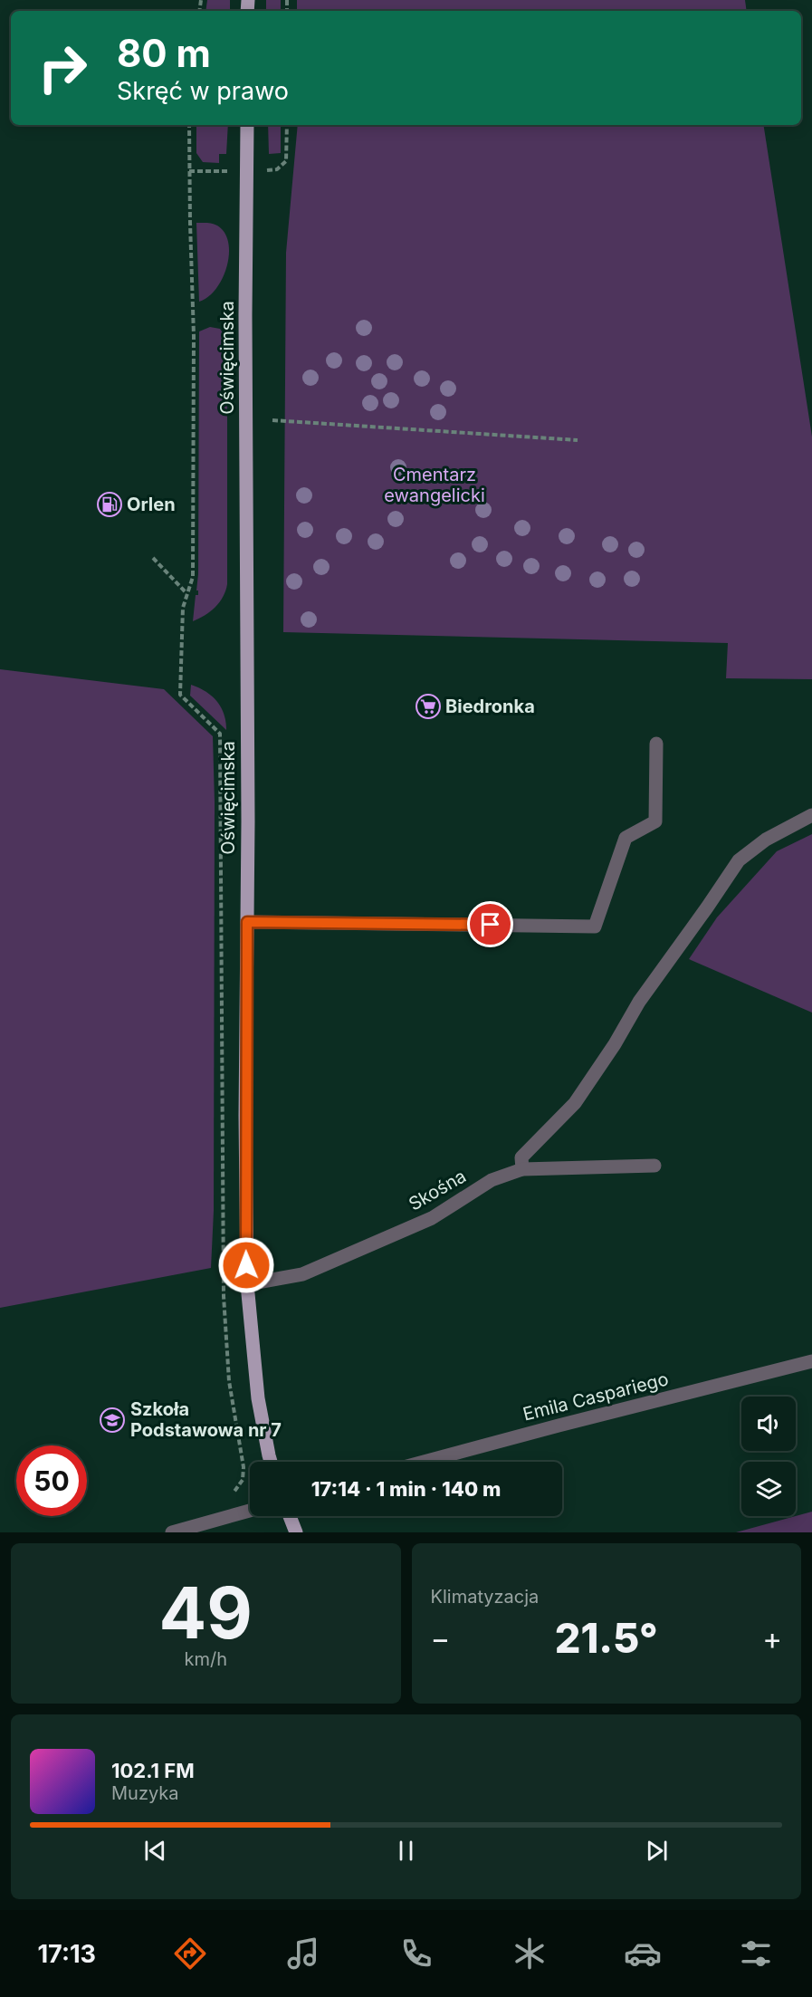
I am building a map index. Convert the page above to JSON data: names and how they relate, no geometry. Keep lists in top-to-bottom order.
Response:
{
  "streets": {
    "main road": ["Oświęcimska"],
    "street": ["Skośna", "Emila Caspariego"]
  },
  "crossings": [
    ["Oświęcimska", "Skośna"]
  ],
  "parks": ["Cmentarz ewangelicki"],
  "places": {
    "fuel station": ["Orlen"],
    "supermarket": ["Biedronka"],
    "school or university": ["Szkoła Podstawowa nr 7"]
  },
  "page": {
    "turn": ["80 m", "Skręć w prawo"],
    "limit": "50",
    "trip": "17:14 · 1 min · 140 m",
    "tile": [
      ["49", "km/h"],
      "Klimatyzacja"
    ],
    "heat": ["−", "21.5°", "+"],
    "song": ["102.1 FM", "Muzyka"],
    "tabs": "17:13"
  }
}
